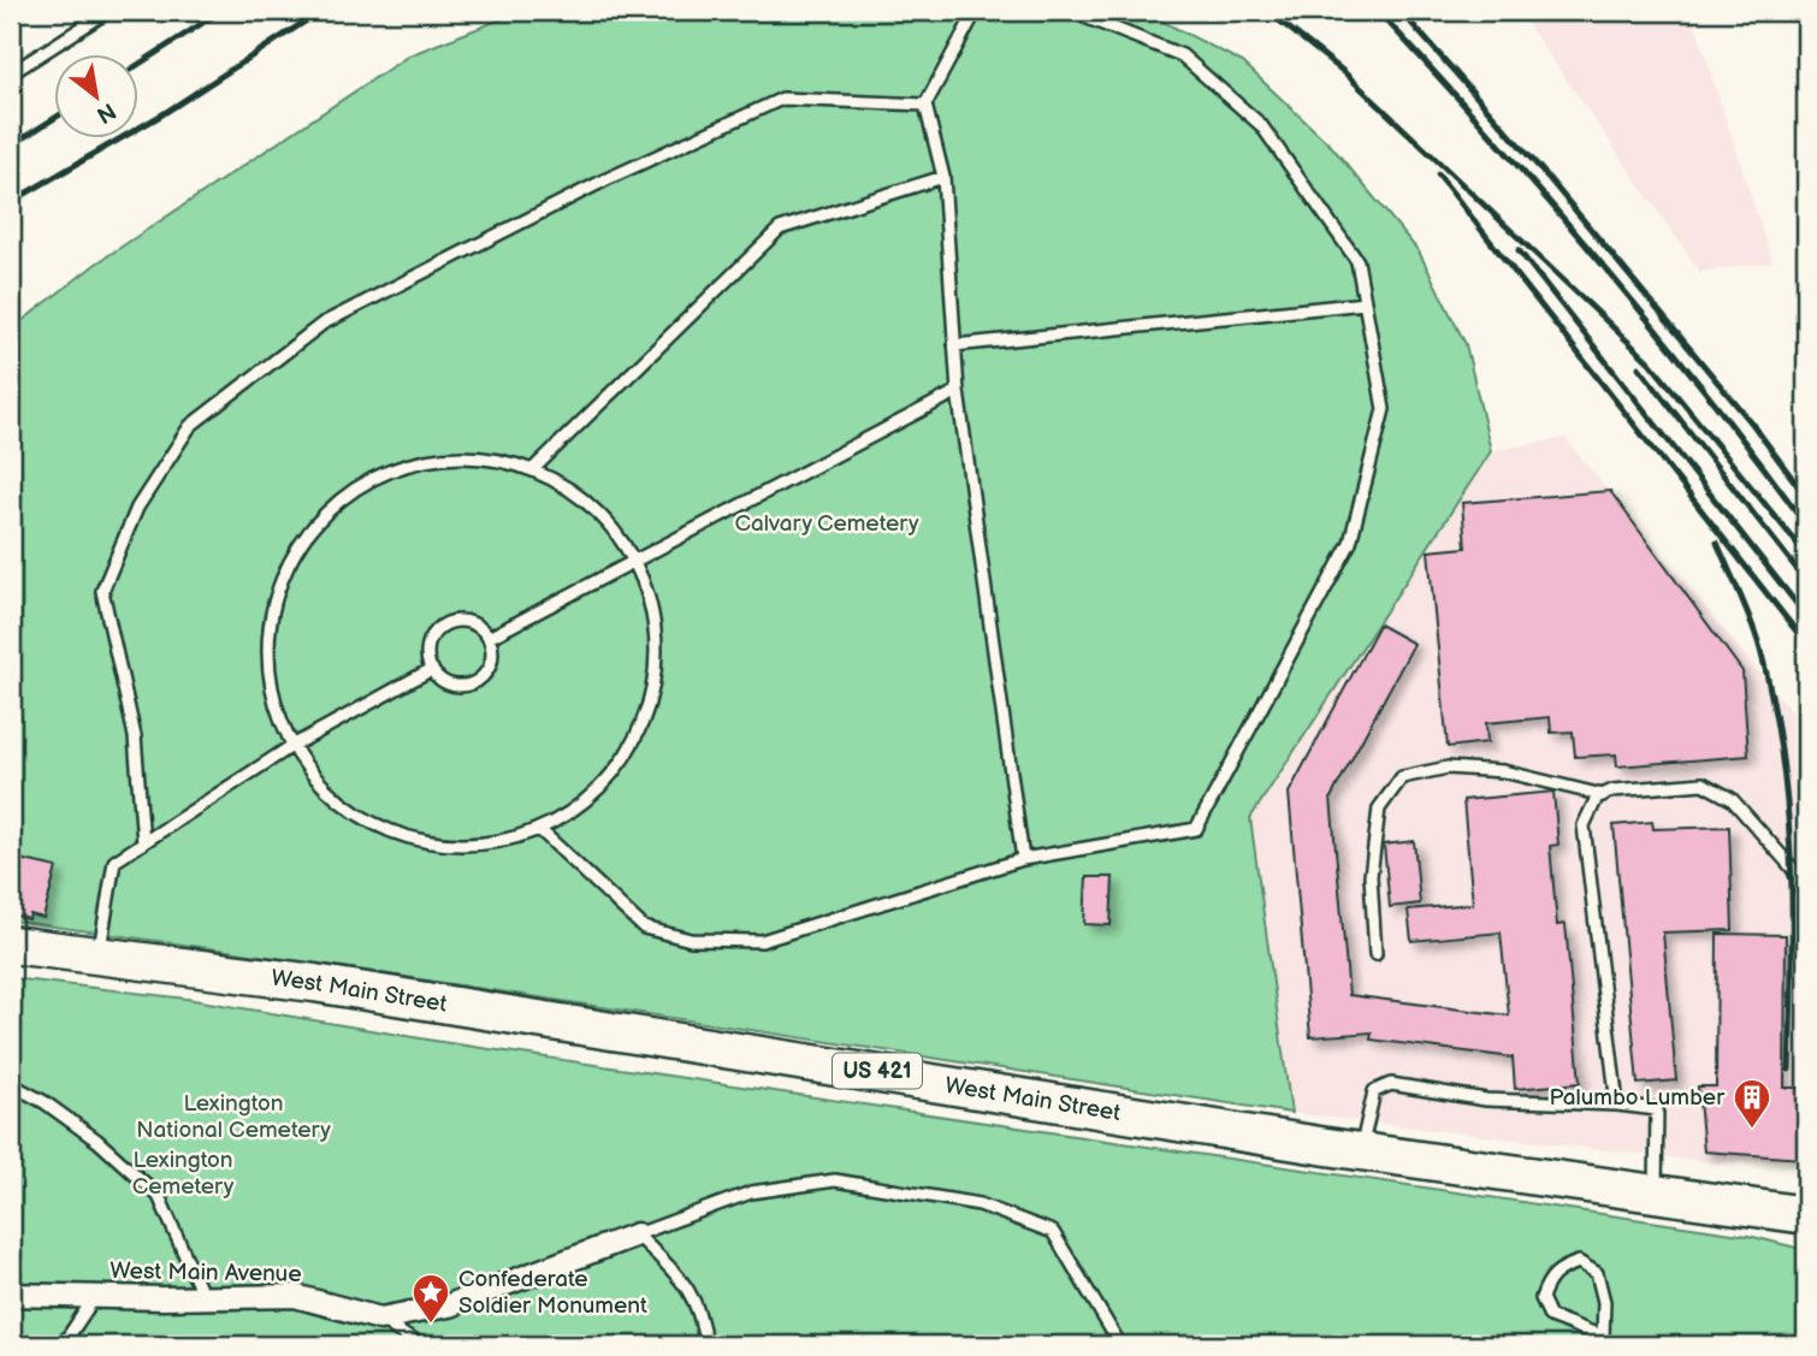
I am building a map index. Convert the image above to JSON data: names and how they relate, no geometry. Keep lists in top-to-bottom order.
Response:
{
  "streets": {
    "main road": ["West Main Street", "US 421"],
    "street": ["West Main Avenue"]
  },
  "parks": ["Calvary Cemetery", "Lexington National Cemetery", "Lexington Cemetery"],
  "places": {
    "building": ["Palumbo Lumber"],
    "place": ["Confederate Soldier Monument"]
  },
  "north": "bottom right"
}
